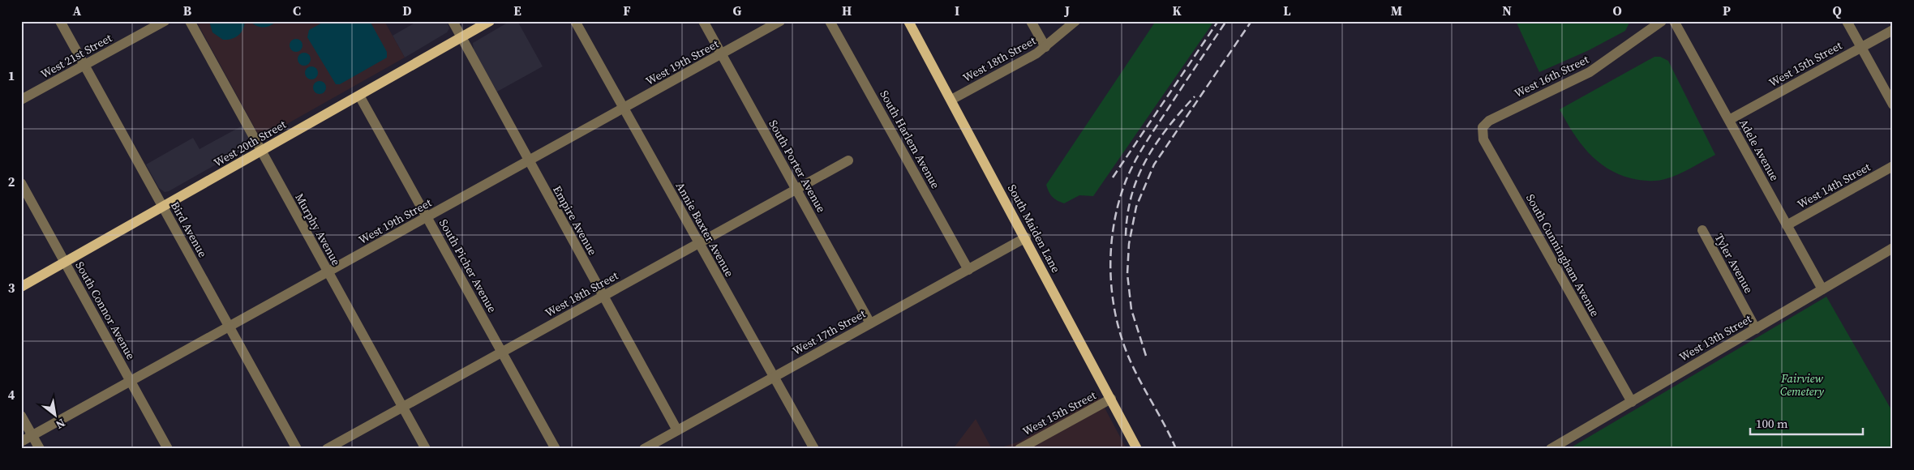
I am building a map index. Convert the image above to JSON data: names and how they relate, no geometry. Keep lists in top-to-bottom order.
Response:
{
  "streets": {
    "main road": ["West 20th Street", "South Maiden Lane"],
    "street": [
      "West 21st Street",
      "West 18th Street",
      "West 19th Street",
      "West 15th Street",
      "West 16th Street",
      "South Harlem Avenue",
      "Adele Avenue",
      "South Porter Avenue",
      "West 14th Street",
      "Empire Avenue",
      "Bird Avenue",
      "Murphy Avenue",
      "Annie Baxter Avenue",
      "South Cunningham Avenue",
      "Tyler Avenue",
      "South Picher Avenue",
      "South Connor Avenue",
      "West 17th Street",
      "West 13th Street"
    ]
  },
  "crossings": [
    ["West 21st Street", "Bird Avenue"],
    ["West 18th Street", "South Porter Avenue"],
    ["West 18th Street", "Empire Avenue"],
    ["West 18th Street", "South Maiden Lane"],
    ["West 18th Street", "Murphy Avenue"],
    ["West 18th Street", "Annie Baxter Avenue"],
    ["West 18th Street", "South Picher Avenue"],
    ["West 19th Street", "South Porter Avenue"],
    ["West 19th Street", "Empire Avenue"],
    ["West 19th Street", "Bird Avenue"],
    ["West 19th Street", "Murphy Avenue"],
    ["West 19th Street", "Annie Baxter Avenue"],
    ["West 19th Street", "South Picher Avenue"],
    ["West 19th Street", "South Connor Avenue"],
    ["West 15th Street", "Adele Avenue"],
    ["West 15th Street", "South Maiden Lane"],
    ["West 16th Street", "South Cunningham Avenue"],
    ["South Harlem Avenue", "West 17th Street"],
    ["West 20th Street", "Empire Avenue"],
    ["West 20th Street", "Bird Avenue"],
    ["West 20th Street", "Murphy Avenue"],
    ["West 20th Street", "South Picher Avenue"],
    ["West 20th Street", "South Connor Avenue"],
    ["Adele Avenue", "West 14th Street"],
    ["Adele Avenue", "West 13th Street"],
    ["South Porter Avenue", "West 17th Street"],
    ["Empire Avenue", "West 17th Street"],
    ["South Maiden Lane", "West 17th Street"],
    ["Annie Baxter Avenue", "West 17th Street"],
    ["South Cunningham Avenue", "West 13th Street"],
    ["Tyler Avenue", "West 13th Street"]
  ],
  "parks": ["Fairview Cemetery"],
  "scale_bar": "100 m",
  "north": "bottom right",
  "grid": {
    "columns": [
      "A",
      "B",
      "C",
      "D",
      "E",
      "F",
      "G",
      "H",
      "I",
      "J",
      "K",
      "L",
      "M",
      "N",
      "O",
      "P",
      "Q"
    ],
    "rows": [
      "1",
      "2",
      "3",
      "4"
    ]
  }
}
